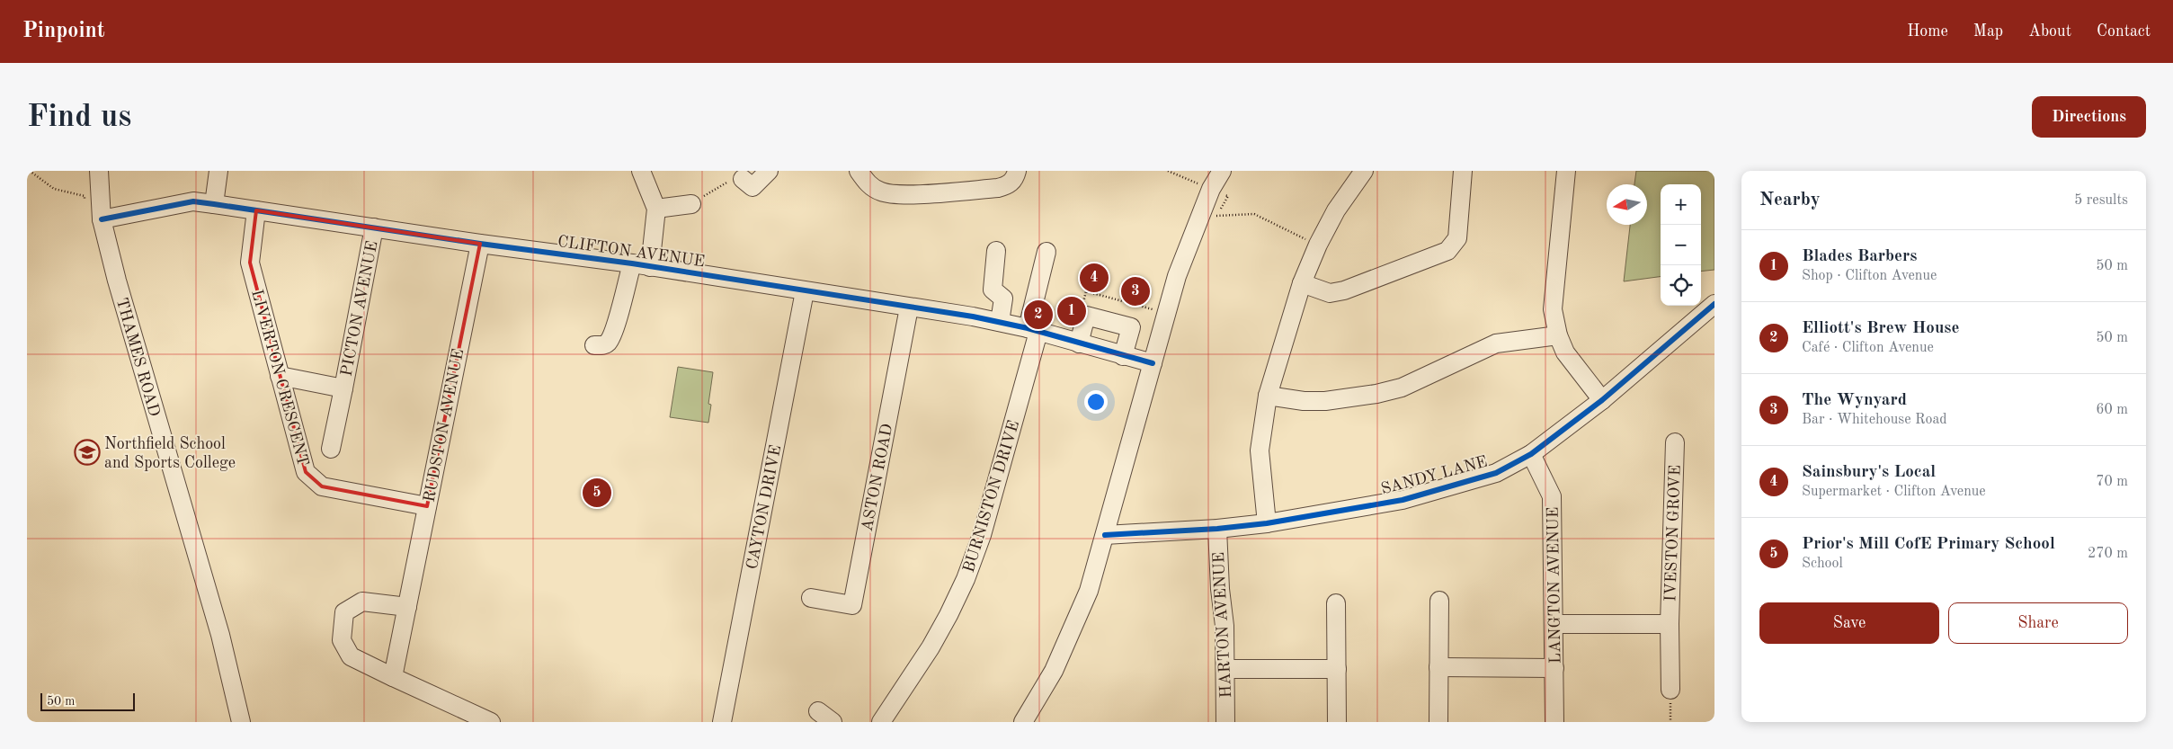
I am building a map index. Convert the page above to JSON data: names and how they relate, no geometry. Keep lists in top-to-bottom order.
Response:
{
  "streets": {
    "street": [
      "CLIFTON AVENUE",
      "PICTON AVENUE",
      "THAMES ROAD",
      "LIVERTON CRESCENT",
      "RUDSTON AVENUE",
      "SANDY LANE",
      "ASTON ROAD",
      "BURNISTON DRIVE",
      "CAYTON DRIVE",
      "IVESTON GROVE",
      "LANGTON AVENUE",
      "HARTON AVENUE"
    ]
  },
  "crossings": [
    ["CLIFTON AVENUE", "PICTON AVENUE"],
    ["CLIFTON AVENUE", "THAMES ROAD"],
    ["CLIFTON AVENUE", "LIVERTON CRESCENT"],
    ["CLIFTON AVENUE", "RUDSTON AVENUE"],
    ["CLIFTON AVENUE", "ASTON ROAD"],
    ["CLIFTON AVENUE", "BURNISTON DRIVE"],
    ["CLIFTON AVENUE", "CAYTON DRIVE"],
    ["PICTON AVENUE", "LIVERTON CRESCENT"],
    ["LIVERTON CRESCENT", "RUDSTON AVENUE"],
    ["SANDY LANE", "LANGTON AVENUE"],
    ["SANDY LANE", "HARTON AVENUE"],
    ["IVESTON GROVE", "LANGTON AVENUE"]
  ],
  "places": {
    "school or university": ["Northfield School and Sports College"]
  },
  "scale_bar": "50 m",
  "north": "left",
  "page": {
    "header": "Pinpoint",
    "nav": [
      "Home",
      "Map",
      "About",
      "Contact"
    ],
    "buttons": [
      "Directions",
      ["Save", "Share"]
    ],
    "title": "Find us",
    "heading": ["Nearby", "5 results"],
    "map_buttons": ["+", "−"],
    "list": [
      {
        "mark": "1",
        "name": "Blades Barbers",
        "note": "Shop · Clifton Avenue",
        "value": "50 m"
      },
      {
        "mark": "2",
        "name": "Elliott's Brew House",
        "note": "Café · Clifton Avenue",
        "value": "50 m"
      },
      {
        "mark": "3",
        "name": "The Wynyard",
        "note": "Bar · Whitehouse Road",
        "value": "60 m"
      },
      {
        "mark": "4",
        "name": "Sainsbury's Local",
        "note": "Supermarket · Clifton Avenue",
        "value": "70 m"
      },
      {
        "mark": "5",
        "name": "Prior's Mill CofE Primary School",
        "note": "School",
        "value": "270 m"
      }
    ],
    "pins": [
      "4",
      "3",
      "1",
      "2",
      "5"
    ],
    "scale": "50 m"
  }
}
